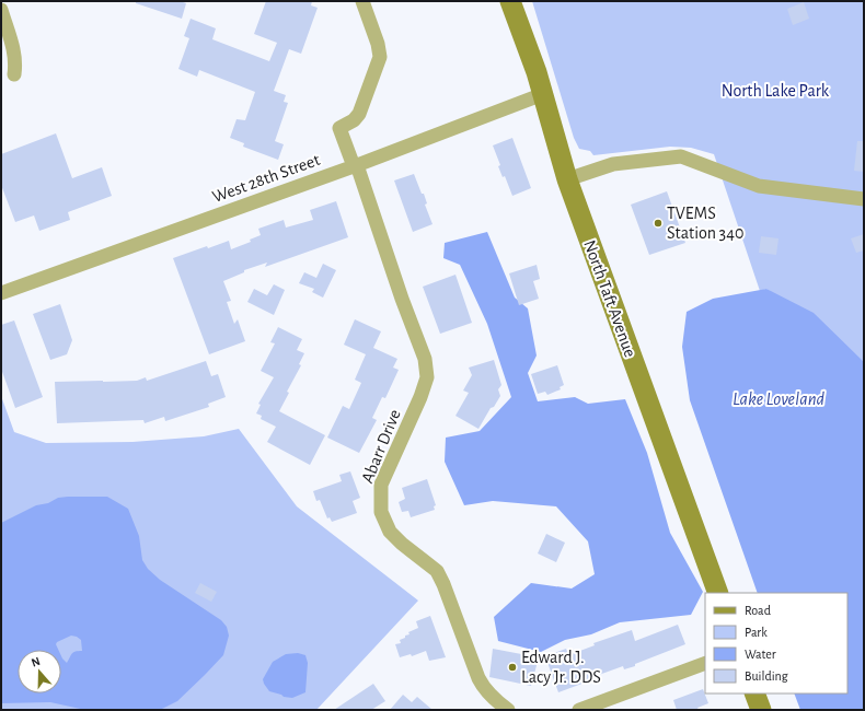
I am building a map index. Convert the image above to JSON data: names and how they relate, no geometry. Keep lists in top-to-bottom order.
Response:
{
  "streets": {
    "main road": ["North Taft Avenue"],
    "street": ["West 28th Street", "Abarr Drive"]
  },
  "crossings": [
    ["West 28th Street", "North Taft Avenue"],
    ["West 28th Street", "Abarr Drive"]
  ],
  "water": ["Lake Loveland"],
  "parks": ["North Lake Park"],
  "places": ["TVEMS Station 340", "Edward J. Lacy Jr. DDS"],
  "legend": [
    "Road",
    "Park",
    "Water",
    "Building"
  ],
  "north": "top"
}
